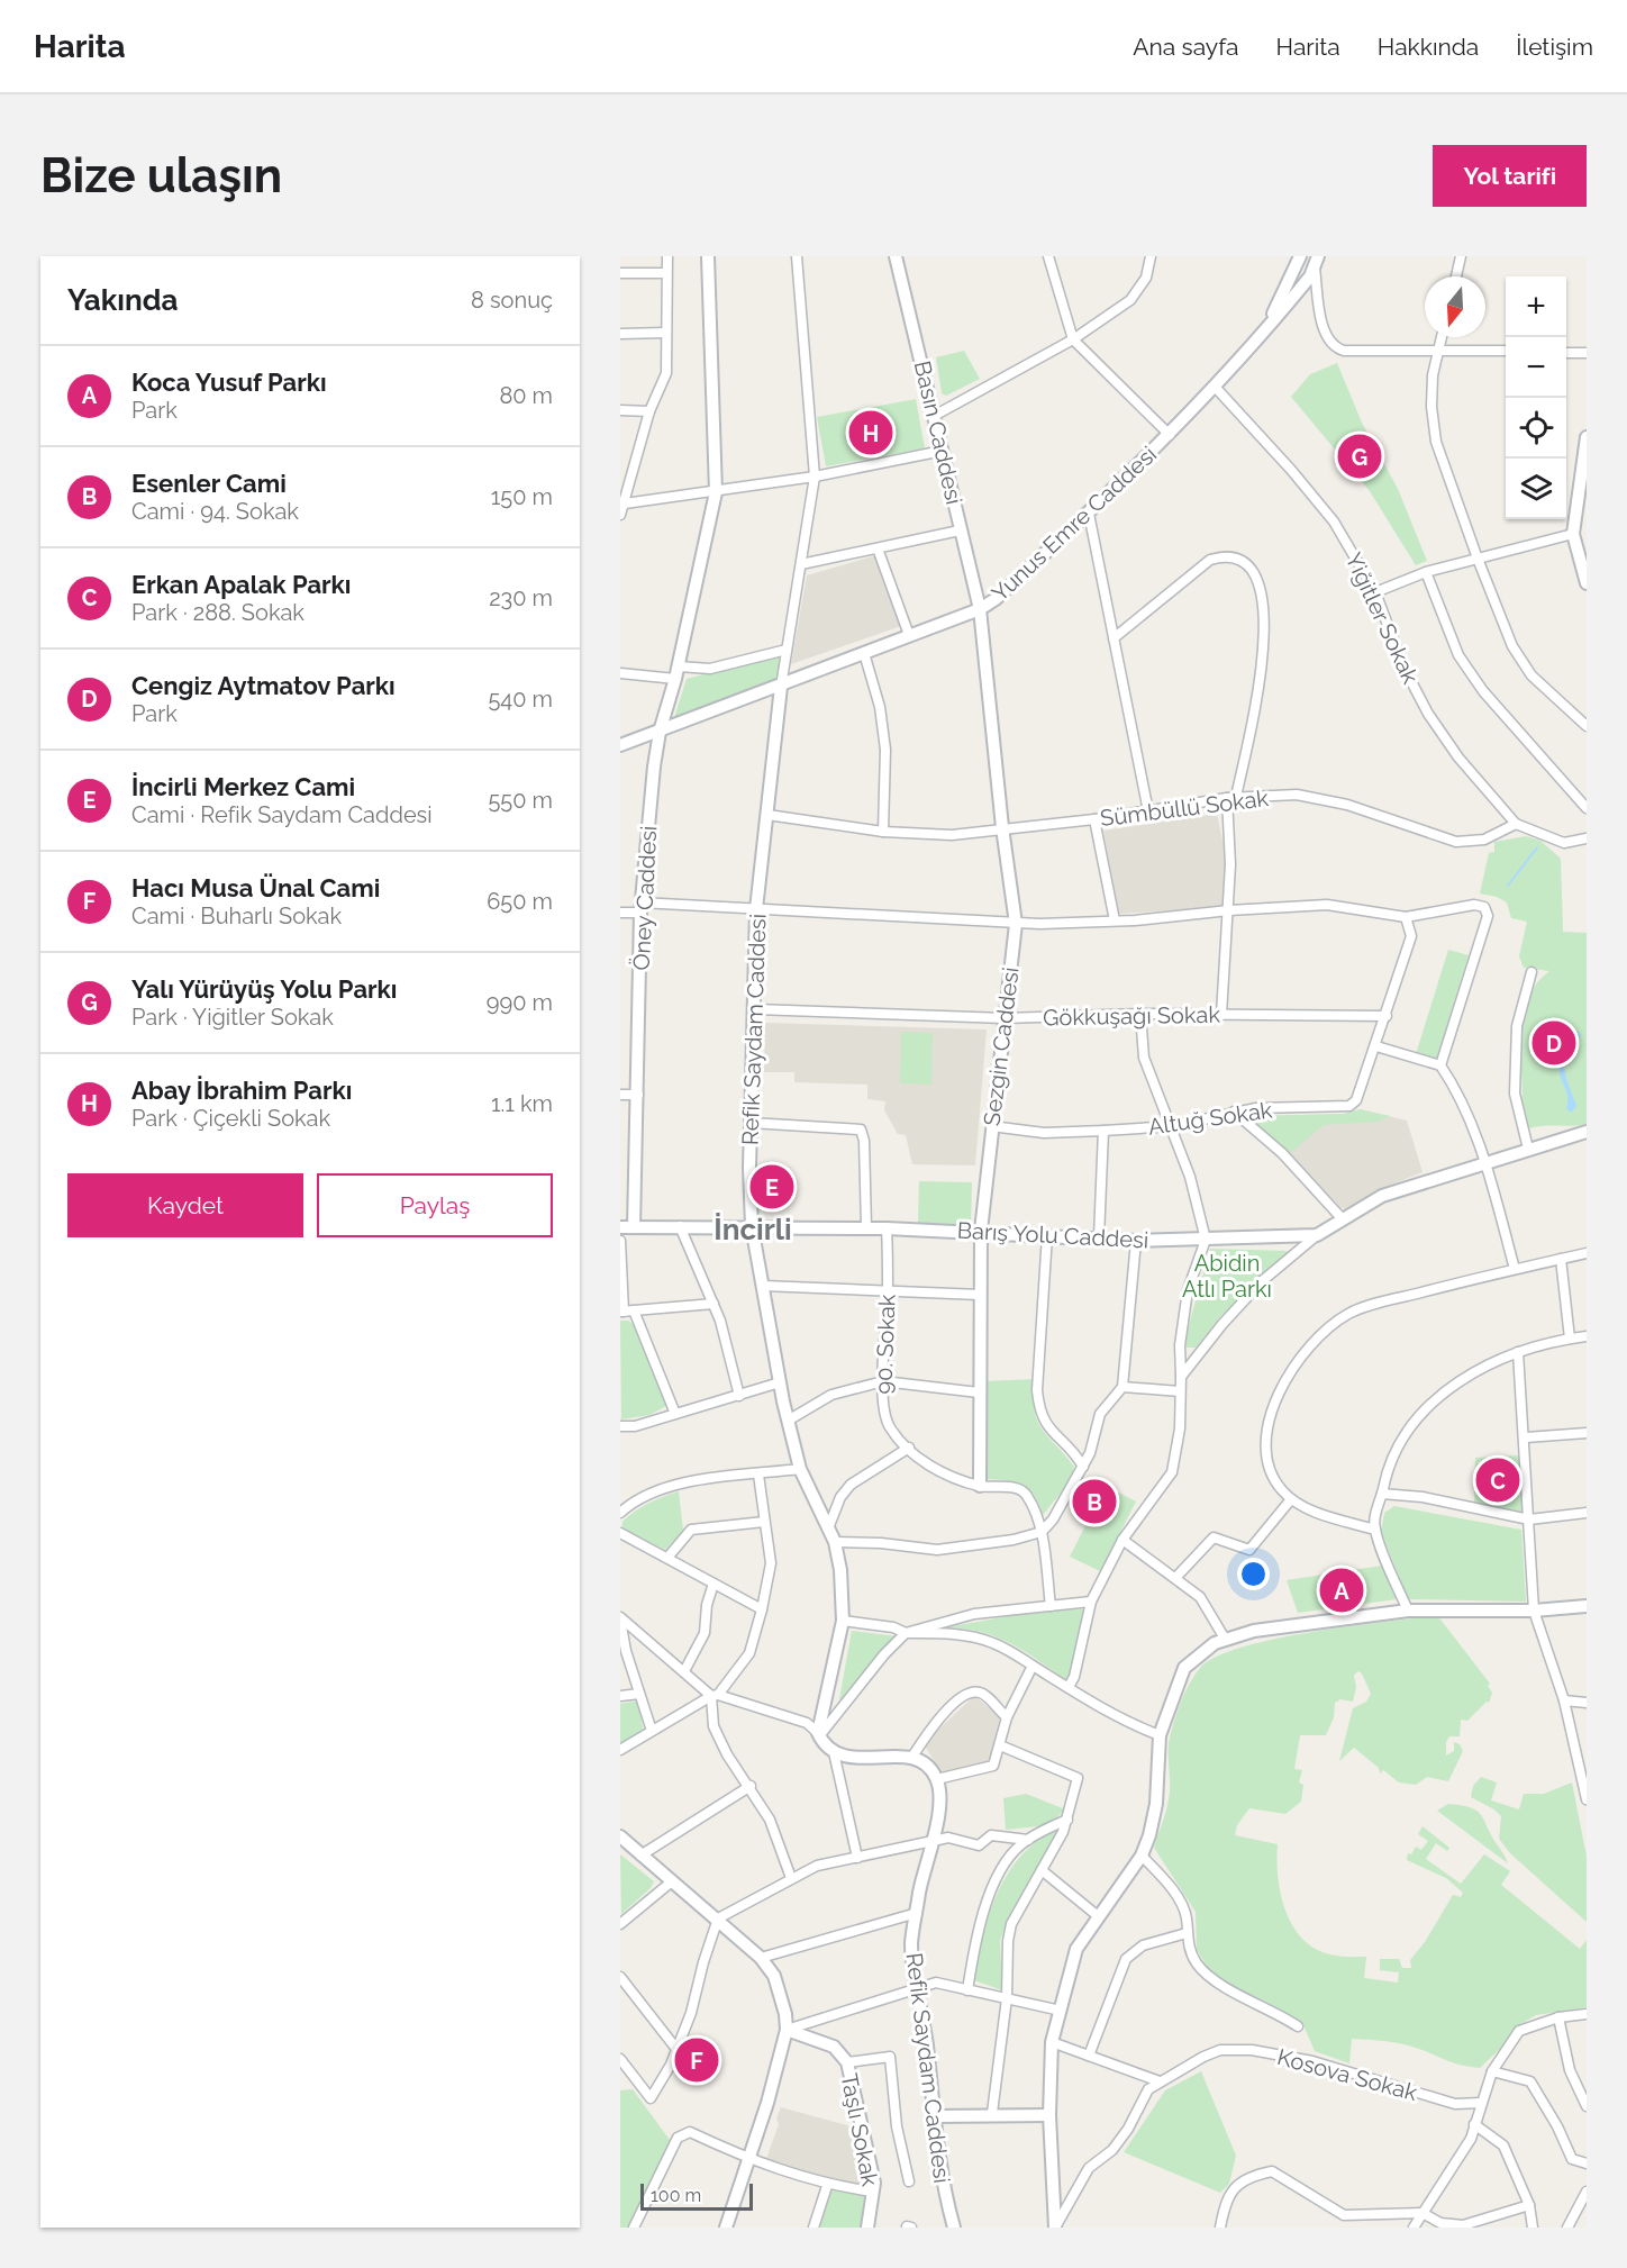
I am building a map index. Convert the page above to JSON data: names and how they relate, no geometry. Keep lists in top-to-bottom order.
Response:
{
  "streets": {
    "street": [
      "Basın Caddesi",
      "Yunus Emre Caddesi",
      "Yiğitler Sokak",
      "Sümbüllü Sokak",
      "Öney Caddesi",
      "Gökkuşağı Sokak",
      "Refik Saydam Caddesi",
      "Sezgin Caddesi",
      "Altuğ Sokak",
      "Barış Yolu Caddesi",
      "90. Sokak",
      "Kosova Sokak",
      "Taşlı Sokak"
    ]
  },
  "crossings": [
    ["Basın Caddesi", "Yunus Emre Caddesi"],
    ["Basın Caddesi", "Sezgin Caddesi"],
    ["Yunus Emre Caddesi", "Yiğitler Sokak"],
    ["Yunus Emre Caddesi", "Öney Caddesi"],
    ["Yunus Emre Caddesi", "Refik Saydam Caddesi"],
    ["Yunus Emre Caddesi", "Sezgin Caddesi"],
    ["Yiğitler Sokak", "Sümbüllü Sokak"],
    ["Sümbüllü Sokak", "Refik Saydam Caddesi"],
    ["Sümbüllü Sokak", "Sezgin Caddesi"],
    ["Öney Caddesi", "Barış Yolu Caddesi"],
    ["Gökkuşağı Sokak", "Refik Saydam Caddesi"],
    ["Gökkuşağı Sokak", "Sezgin Caddesi"],
    ["Gökkuşağı Sokak", "Altuğ Sokak"],
    ["Refik Saydam Caddesi", "Barış Yolu Caddesi"],
    ["Sezgin Caddesi", "Altuğ Sokak"],
    ["Sezgin Caddesi", "Barış Yolu Caddesi"],
    ["Sezgin Caddesi", "90. Sokak"],
    ["Barış Yolu Caddesi", "90. Sokak"]
  ],
  "districts": ["İncirli"],
  "parks": ["Abidin Atlı Parkı"],
  "scale_bar": "100 m",
  "north": "bottom",
  "page": {
    "header": "Harita",
    "nav": [
      "Ana sayfa",
      "Harita",
      "Hakkında",
      "İletişim"
    ],
    "buttons": [
      "Yol tarifi",
      ["Kaydet", "Paylaş"]
    ],
    "title": "Bize ulaşın",
    "heading": ["Yakında", "8 sonuç"],
    "map_buttons": ["+", "−"],
    "list": [
      {
        "mark": "A",
        "name": "Koca Yusuf Parkı",
        "note": "Park",
        "value": "80 m"
      },
      {
        "mark": "B",
        "name": "Esenler Cami",
        "note": "Cami · 94. Sokak",
        "value": "150 m"
      },
      {
        "mark": "C",
        "name": "Erkan Apalak Parkı",
        "note": "Park · 288. Sokak",
        "value": "230 m"
      },
      {
        "mark": "D",
        "name": "Cengiz Aytmatov Parkı",
        "note": "Park",
        "value": "540 m"
      },
      {
        "mark": "E",
        "name": "İncirli Merkez Cami",
        "note": "Cami · Refik Saydam Caddesi",
        "value": "550 m"
      },
      {
        "mark": "F",
        "name": "Hacı Musa Ünal Cami",
        "note": "Cami · Buharlı Sokak",
        "value": "650 m"
      },
      {
        "mark": "G",
        "name": "Yalı Yürüyüş Yolu Parkı",
        "note": "Park · Yiğitler Sokak",
        "value": "990 m"
      },
      {
        "mark": "H",
        "name": "Abay İbrahim Parkı",
        "note": "Park · Çiçekli Sokak",
        "value": "1.1 km"
      }
    ],
    "pins": [
      "H",
      "G",
      "D",
      "E",
      "C",
      "B",
      "A",
      "F"
    ],
    "scale": "100 m"
  }
}
